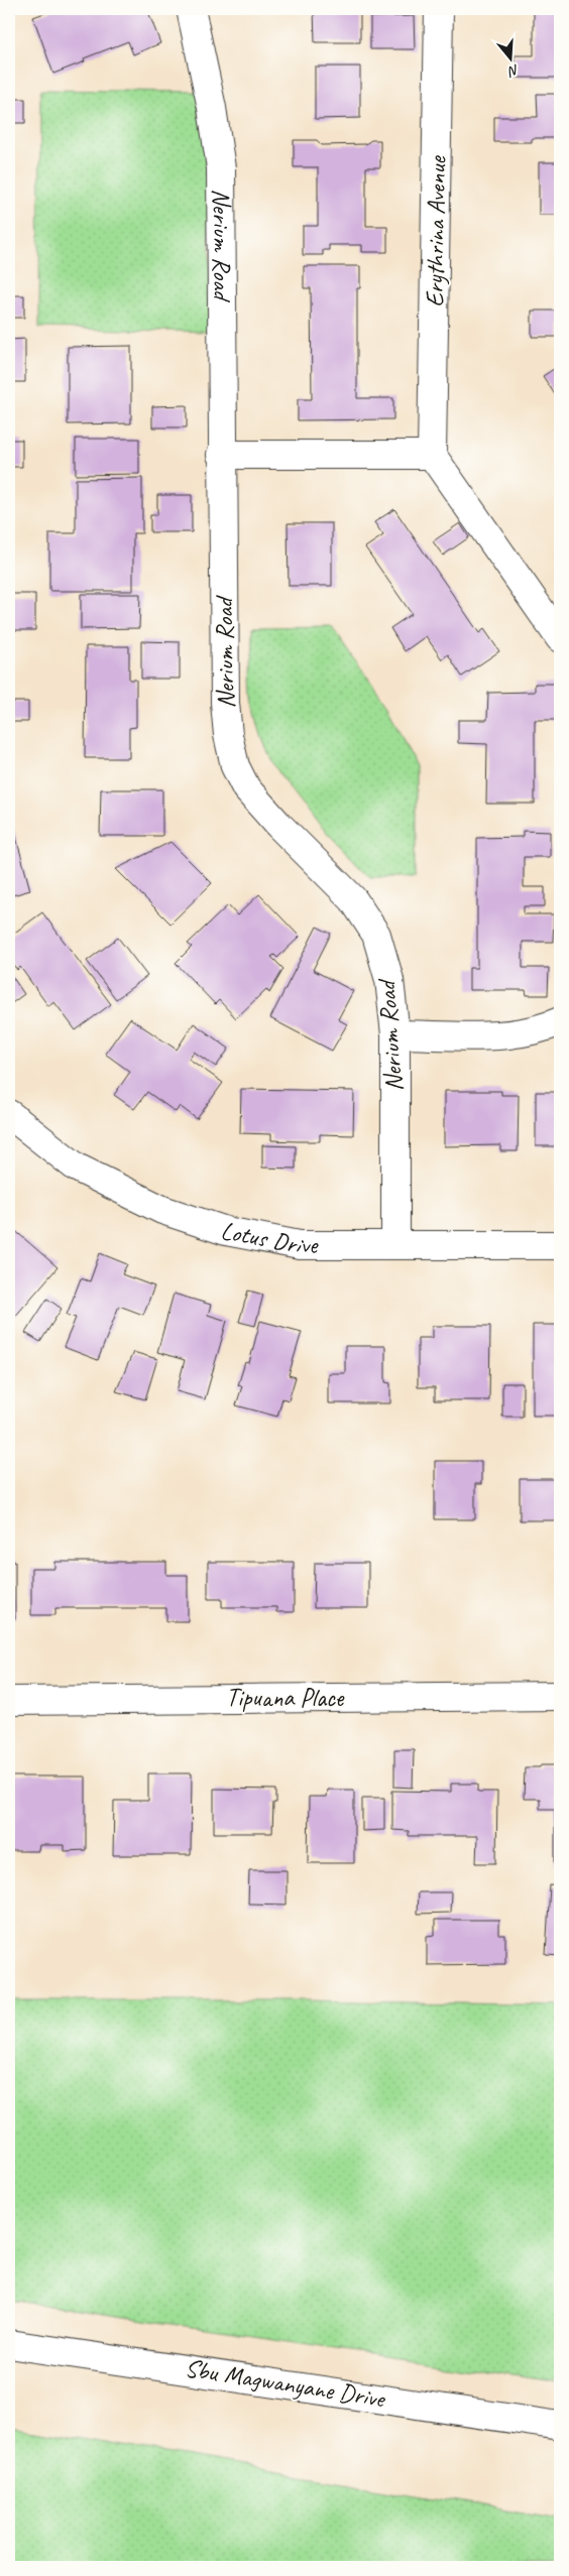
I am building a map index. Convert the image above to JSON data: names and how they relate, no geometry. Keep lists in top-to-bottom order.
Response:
{
  "streets": {
    "street": [
      "Erythrina Avenue",
      "Nerium Road",
      "Lotus Drive",
      "Tipuana Place",
      "Sbu Magwanyane Drive"
    ]
  },
  "crossings": [
    ["Nerium Road", "Lotus Drive"]
  ],
  "north": "bottom"
}
